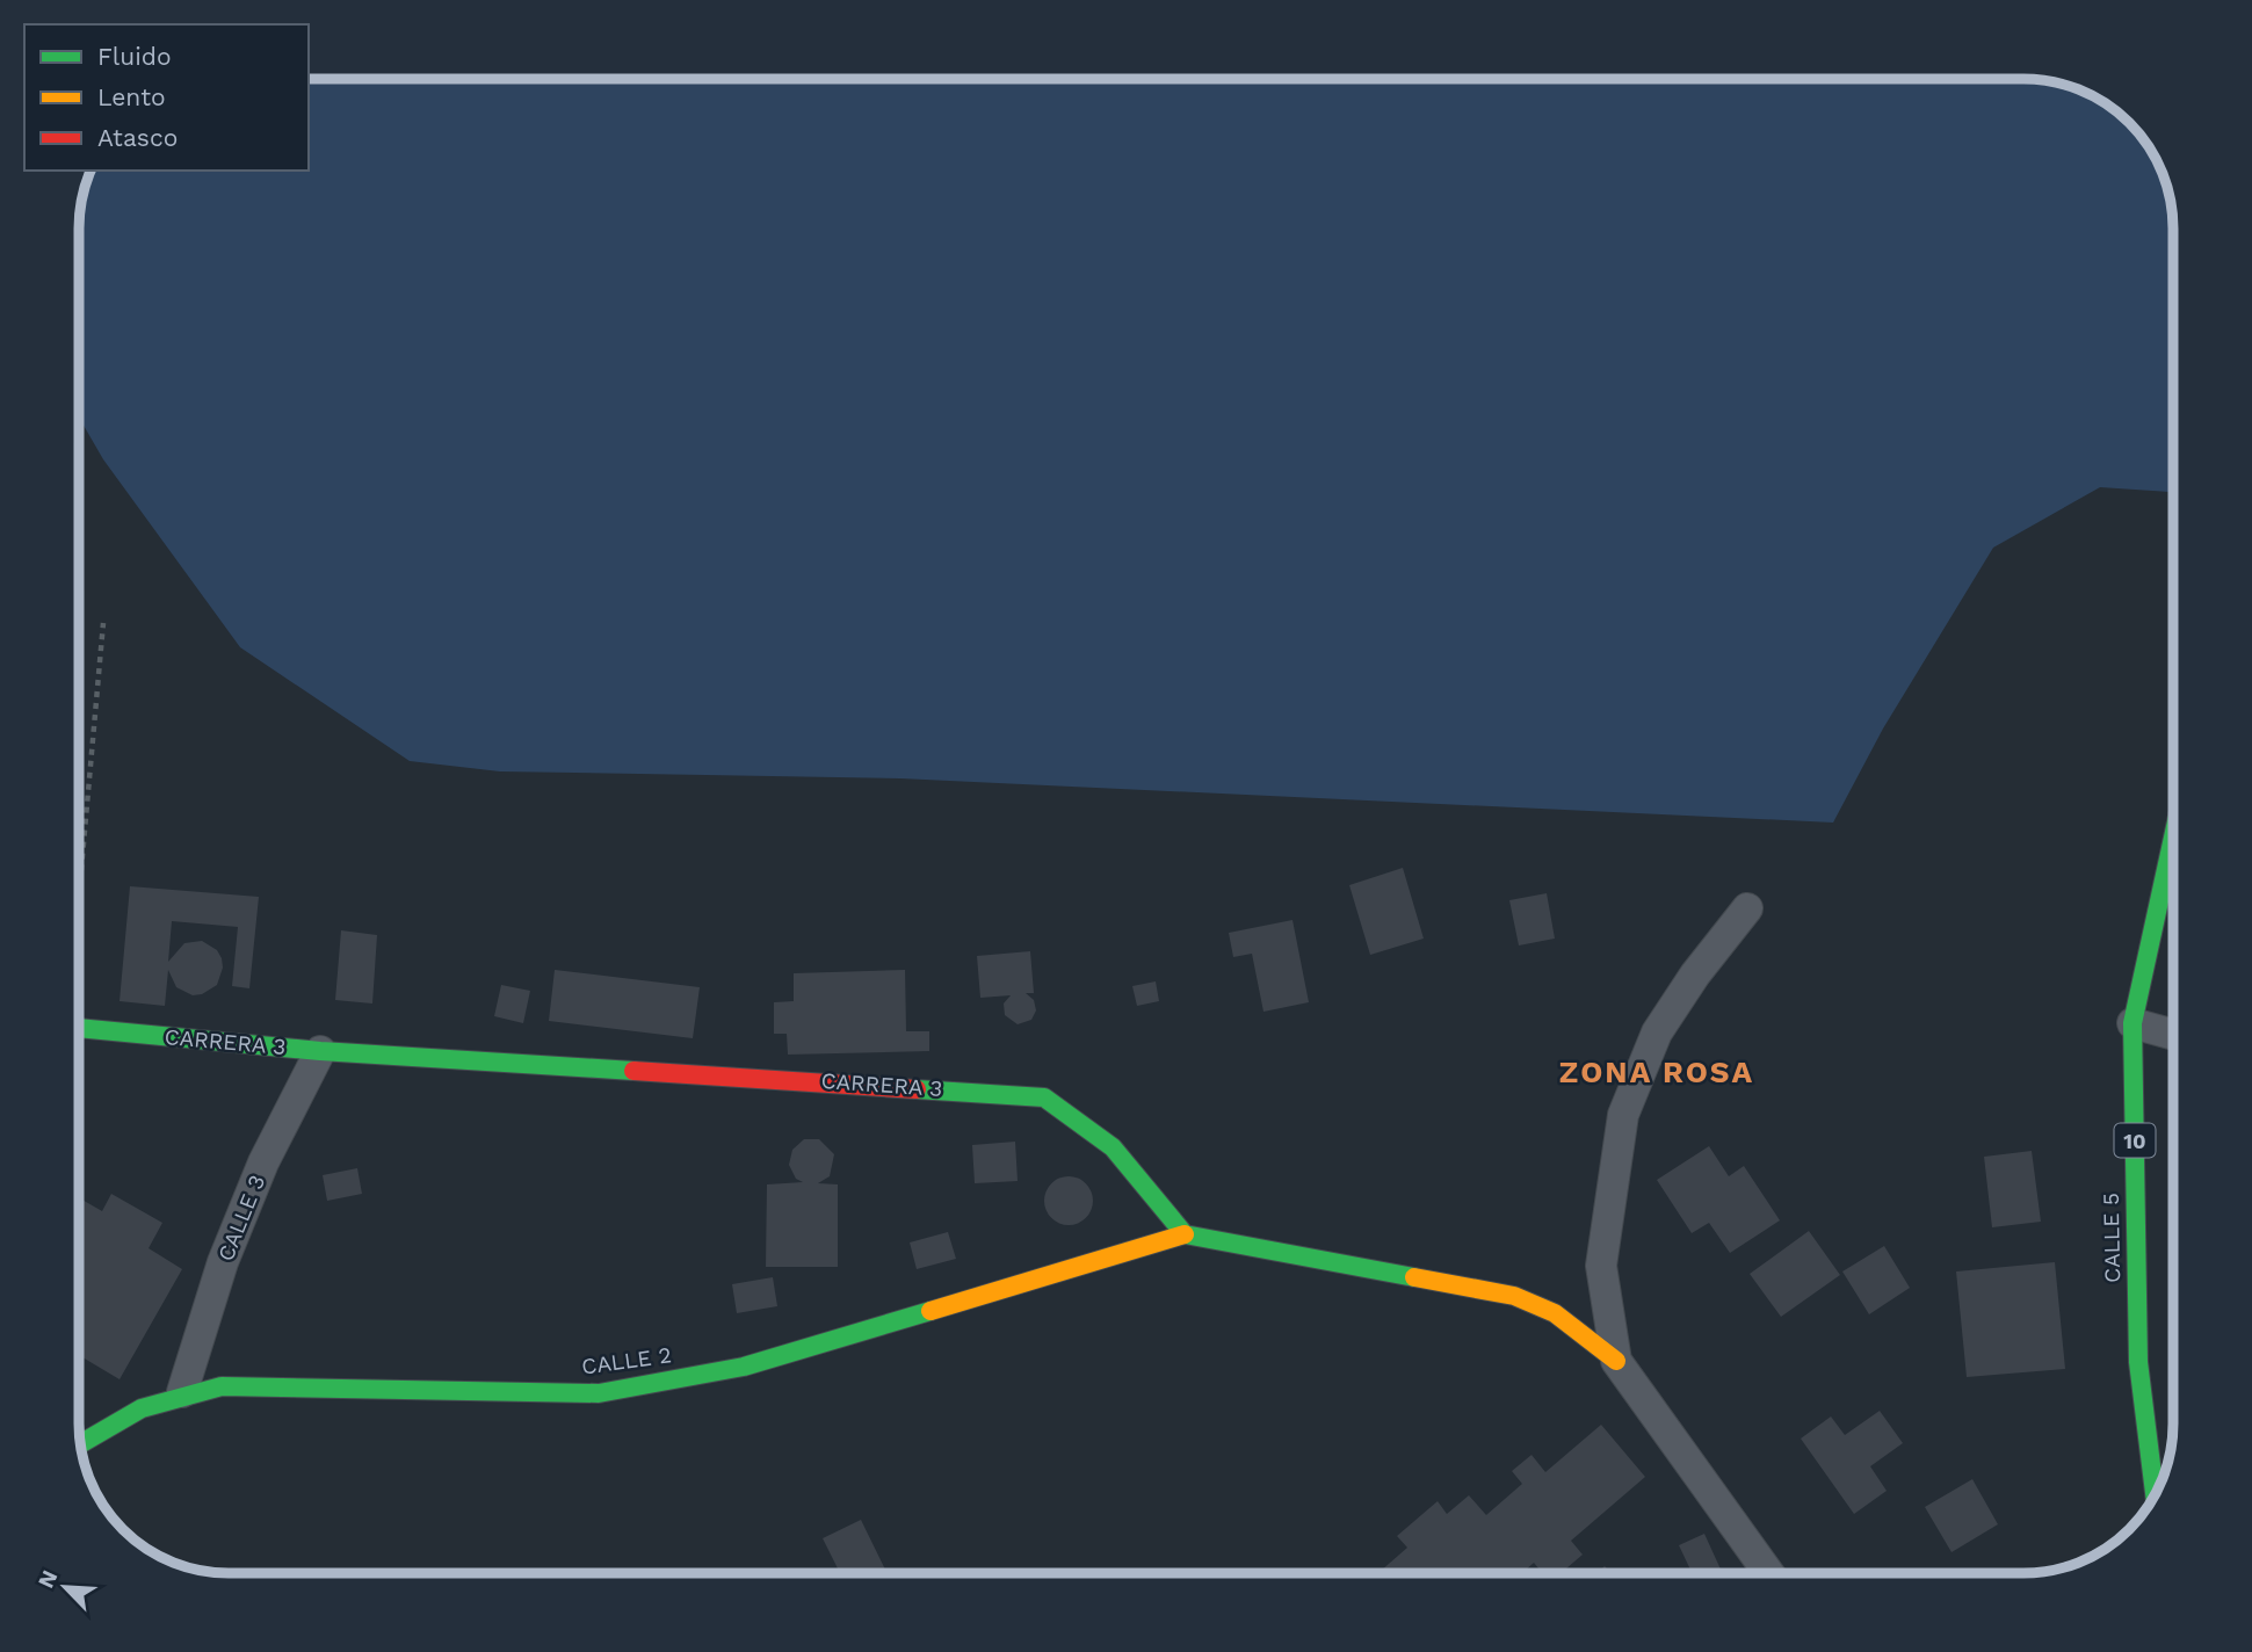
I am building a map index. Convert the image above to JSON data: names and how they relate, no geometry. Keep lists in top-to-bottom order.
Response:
{
  "streets": {
    "street": [
      "CARRERA 3",
      "10",
      "CALLE 3",
      "CALLE 5",
      "CALLE 2"
    ]
  },
  "crossings": [
    ["CARRERA 3", "CALLE 3"],
    ["CARRERA 3", "CALLE 2"],
    ["CALLE 3", "CALLE 2"]
  ],
  "districts": ["ZONA ROSA"],
  "legend": ["Fluido", "Lento", "Atasco"],
  "north": "top left"
}
